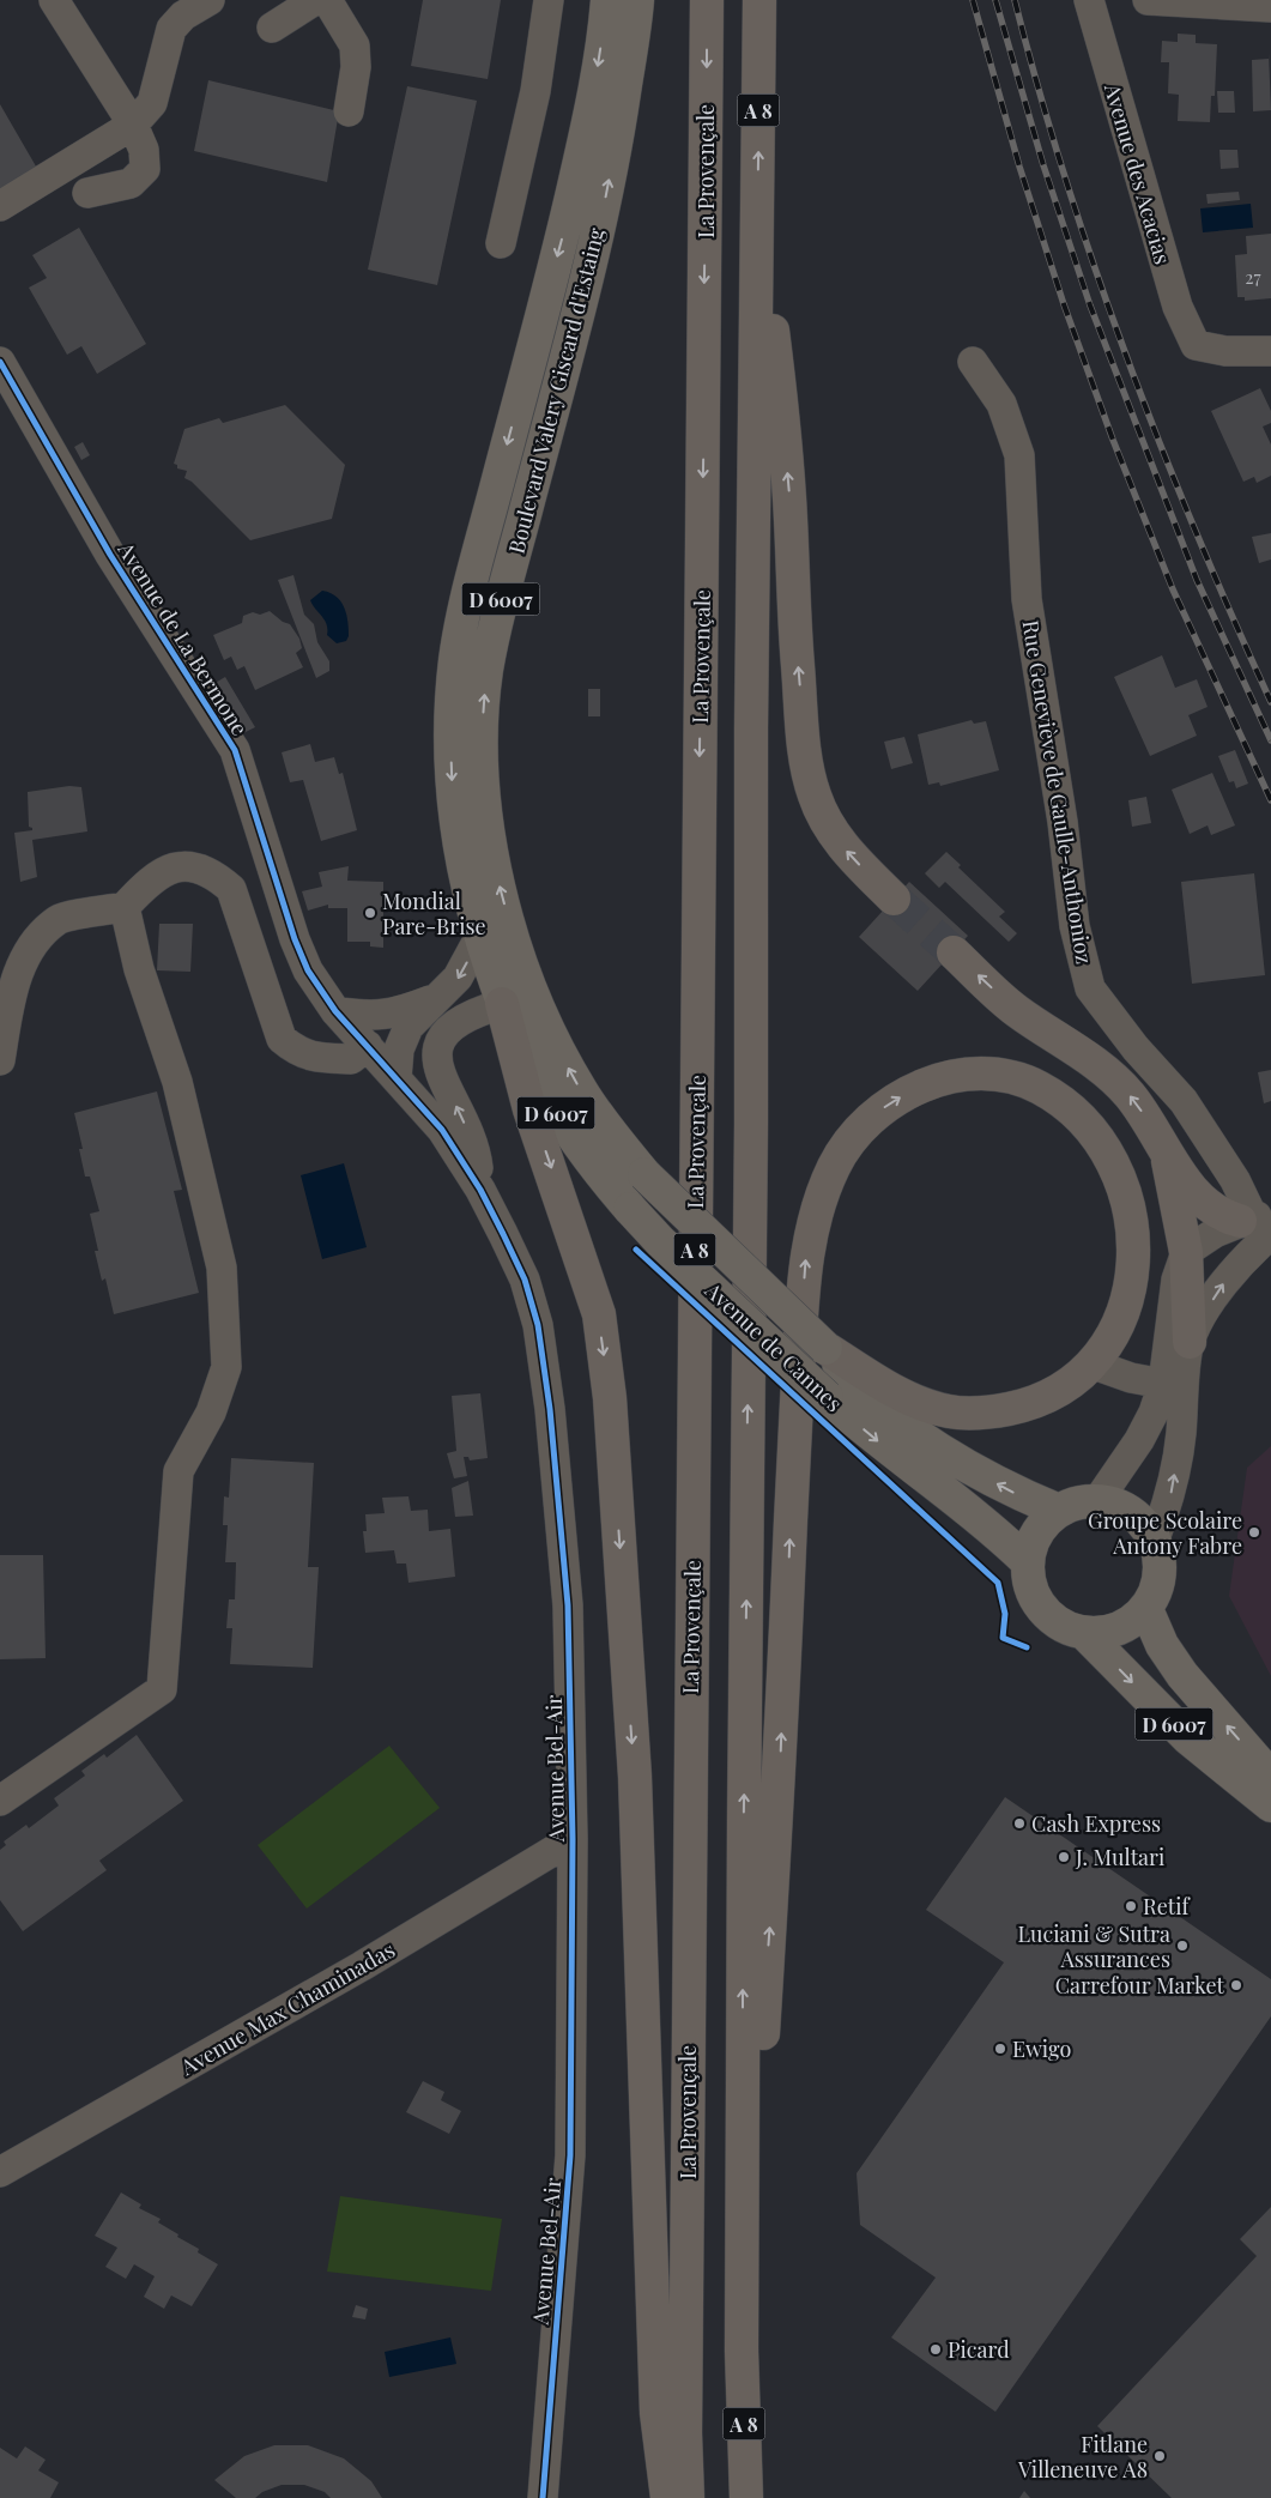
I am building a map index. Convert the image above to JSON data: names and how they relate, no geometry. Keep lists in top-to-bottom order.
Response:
{
  "streets": {
    "highway": ["A 8", "La Provençale"],
    "main road": ["Boulevard Valery Giscard d'Estaing", "D 6007", "Avenue de Cannes"],
    "street": [
      "Avenue des Acacias",
      "Avenue de La Bermone",
      "Rue Geneviève de Gaulle-Anthonioz",
      "Avenue Bel-Air",
      "Avenue Max Chaminadas"
    ]
  },
  "crossings": [
    ["Boulevard Valery Giscard d'Estaing", "Avenue de Cannes"],
    ["D 6007", "Avenue de Cannes"],
    ["Avenue de La Bermone", "Avenue Bel-Air"],
    ["Avenue de Cannes", "Avenue Bel-Air"],
    ["Avenue Bel-Air", "Avenue Max Chaminadas"]
  ],
  "places": [
    "Mondial Pare-Brise",
    "Groupe Scolaire Antony Fabre",
    "Cash Express",
    "J. Multari",
    "Retif",
    "Luciani & Sutra Assurances",
    "Carrefour Market",
    "Ewigo",
    "Picard",
    "Fitlane Villeneuve A8"
  ],
  "house_numbers": ["27"]
}
